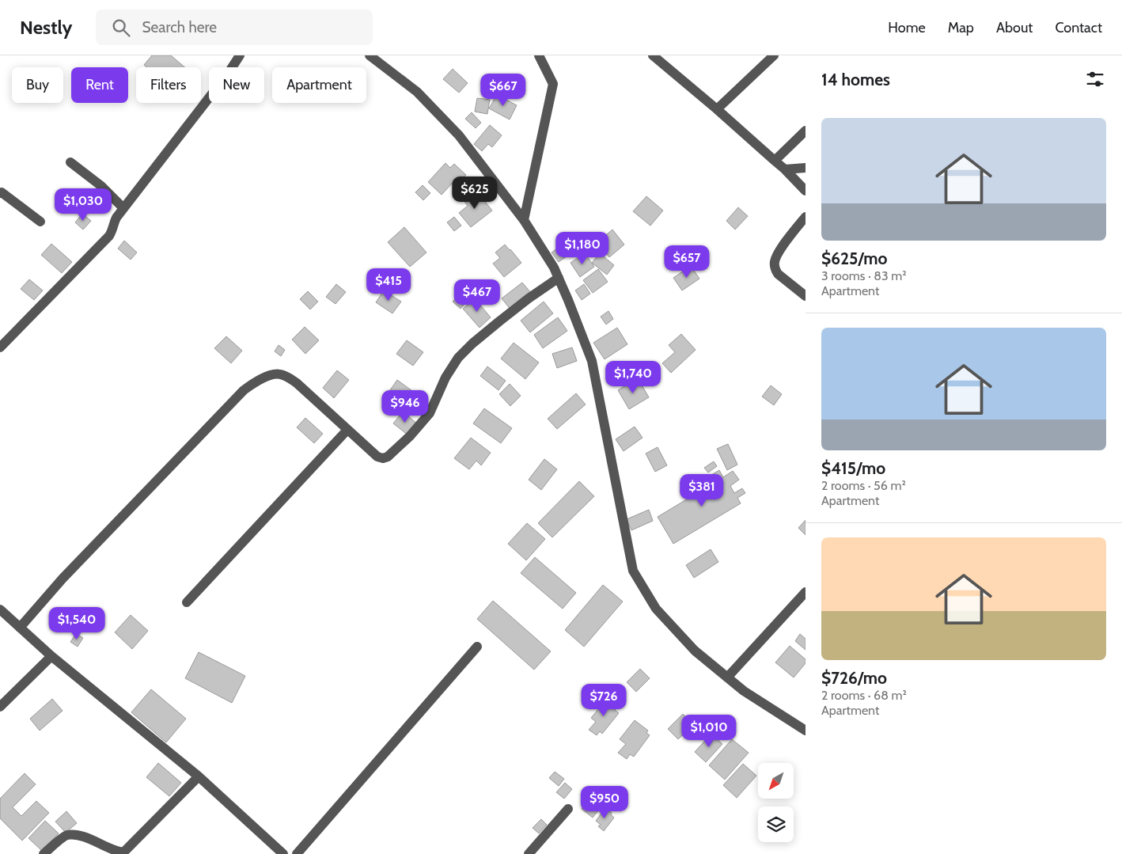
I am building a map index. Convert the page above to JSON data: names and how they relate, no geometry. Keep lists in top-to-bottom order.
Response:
{
  "north": "bottom left",
  "page": {
    "header": "Nestly",
    "search": "Search here",
    "nav": [
      "Home",
      "Map",
      "About",
      "Contact"
    ],
    "heading": "14 homes",
    "chip": [
      "Buy",
      "Rent",
      "Filters",
      "New",
      "Apartment"
    ],
    "price": [
      "$667",
      "$625",
      "$1,030",
      "$1,180",
      "$657",
      "$415",
      "$467",
      "$1,740",
      "$946",
      "$381",
      "$1,540",
      "$726",
      "$1,010",
      "$950"
    ],
    "list": [
      {
        "name": "$625/mo",
        "note": "3 rooms · 83 m² · Apartment"
      },
      {
        "name": "$415/mo",
        "note": "2 rooms · 56 m² · Apartment"
      },
      {
        "name": "$726/mo",
        "note": "2 rooms · 68 m² · Apartment"
      }
    ]
  }
}
